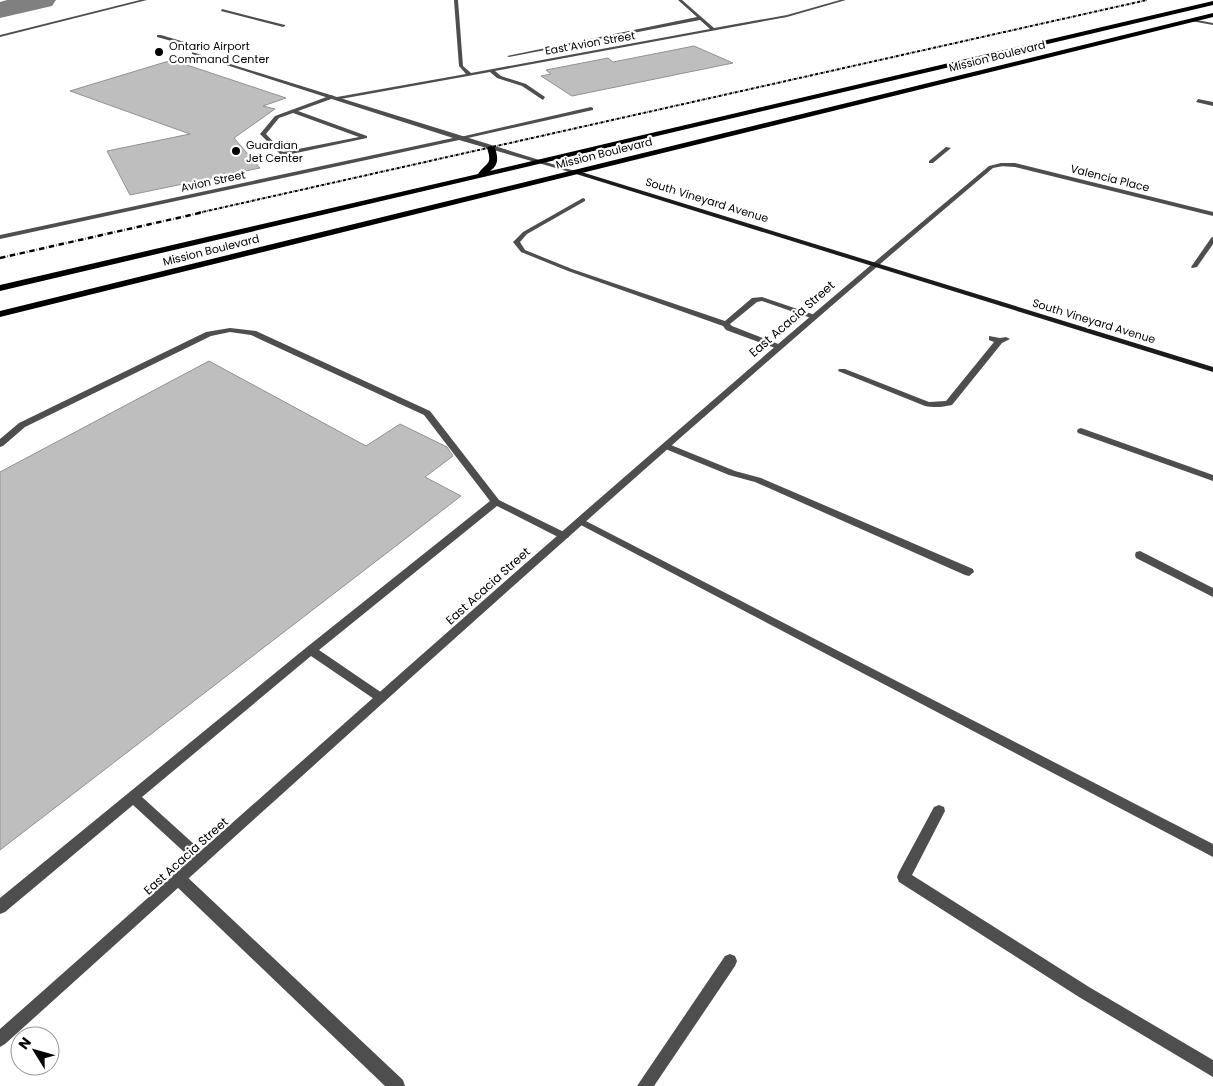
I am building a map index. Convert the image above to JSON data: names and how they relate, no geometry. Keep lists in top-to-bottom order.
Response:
{
  "streets": {
    "main road": ["Mission Boulevard", "South Vineyard Avenue"],
    "street": [
      "East Avion Street",
      "Valencia Place",
      "Avion Street",
      "East Acacia Street"
    ]
  },
  "crossings": [
    ["East Avion Street", "South Vineyard Avenue"],
    ["Mission Boulevard", "South Vineyard Avenue"],
    ["Valencia Place", "East Acacia Street"],
    ["Avion Street", "South Vineyard Avenue"],
    ["South Vineyard Avenue", "East Acacia Street"]
  ],
  "places": ["Ontario Airport Command Center", "Guardian Jet Center"],
  "north": "top left"
}
